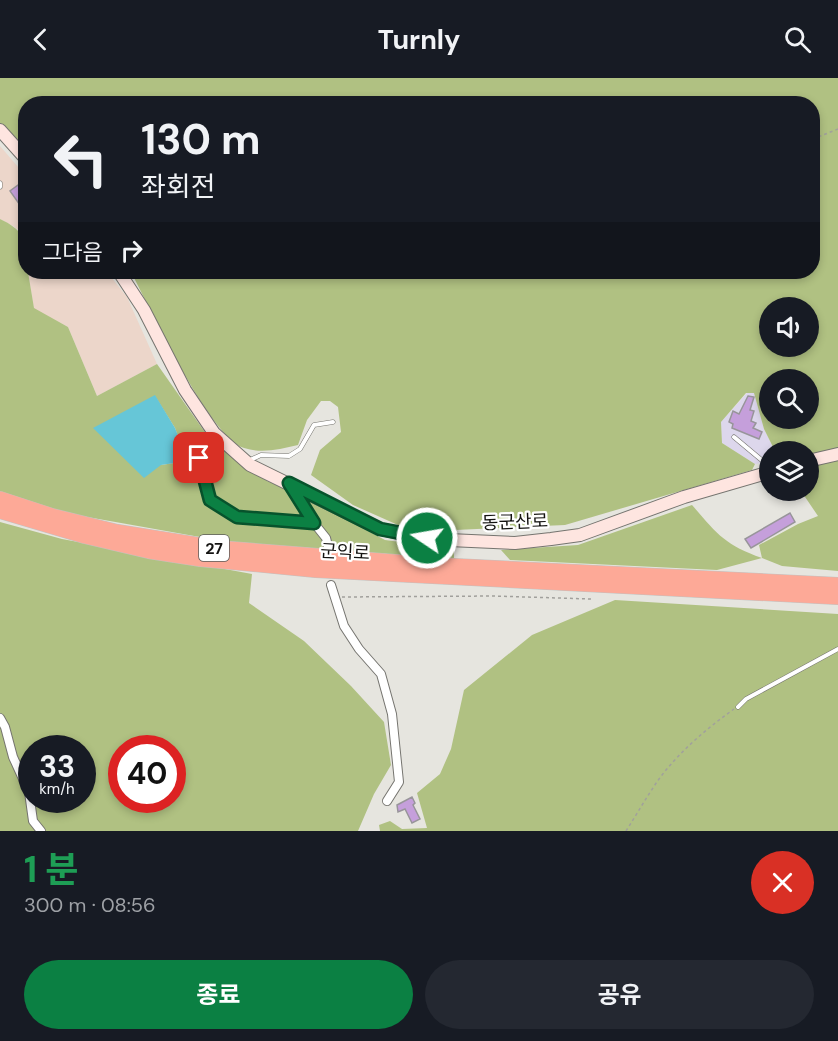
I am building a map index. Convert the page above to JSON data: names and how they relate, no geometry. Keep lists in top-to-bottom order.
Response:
{
  "streets": {
    "highway": ["27", "군익로"],
    "street": ["동군산로"]
  },
  "page": {
    "header": "Turnly",
    "turn": ["130 m", "좌회전"],
    "then": "그다음",
    "speed": "33 km/h",
    "limit": "40",
    "heading": ["1 분", "300 m · 08:56"],
    "buttons": ["종료", "공유"]
  }
}
